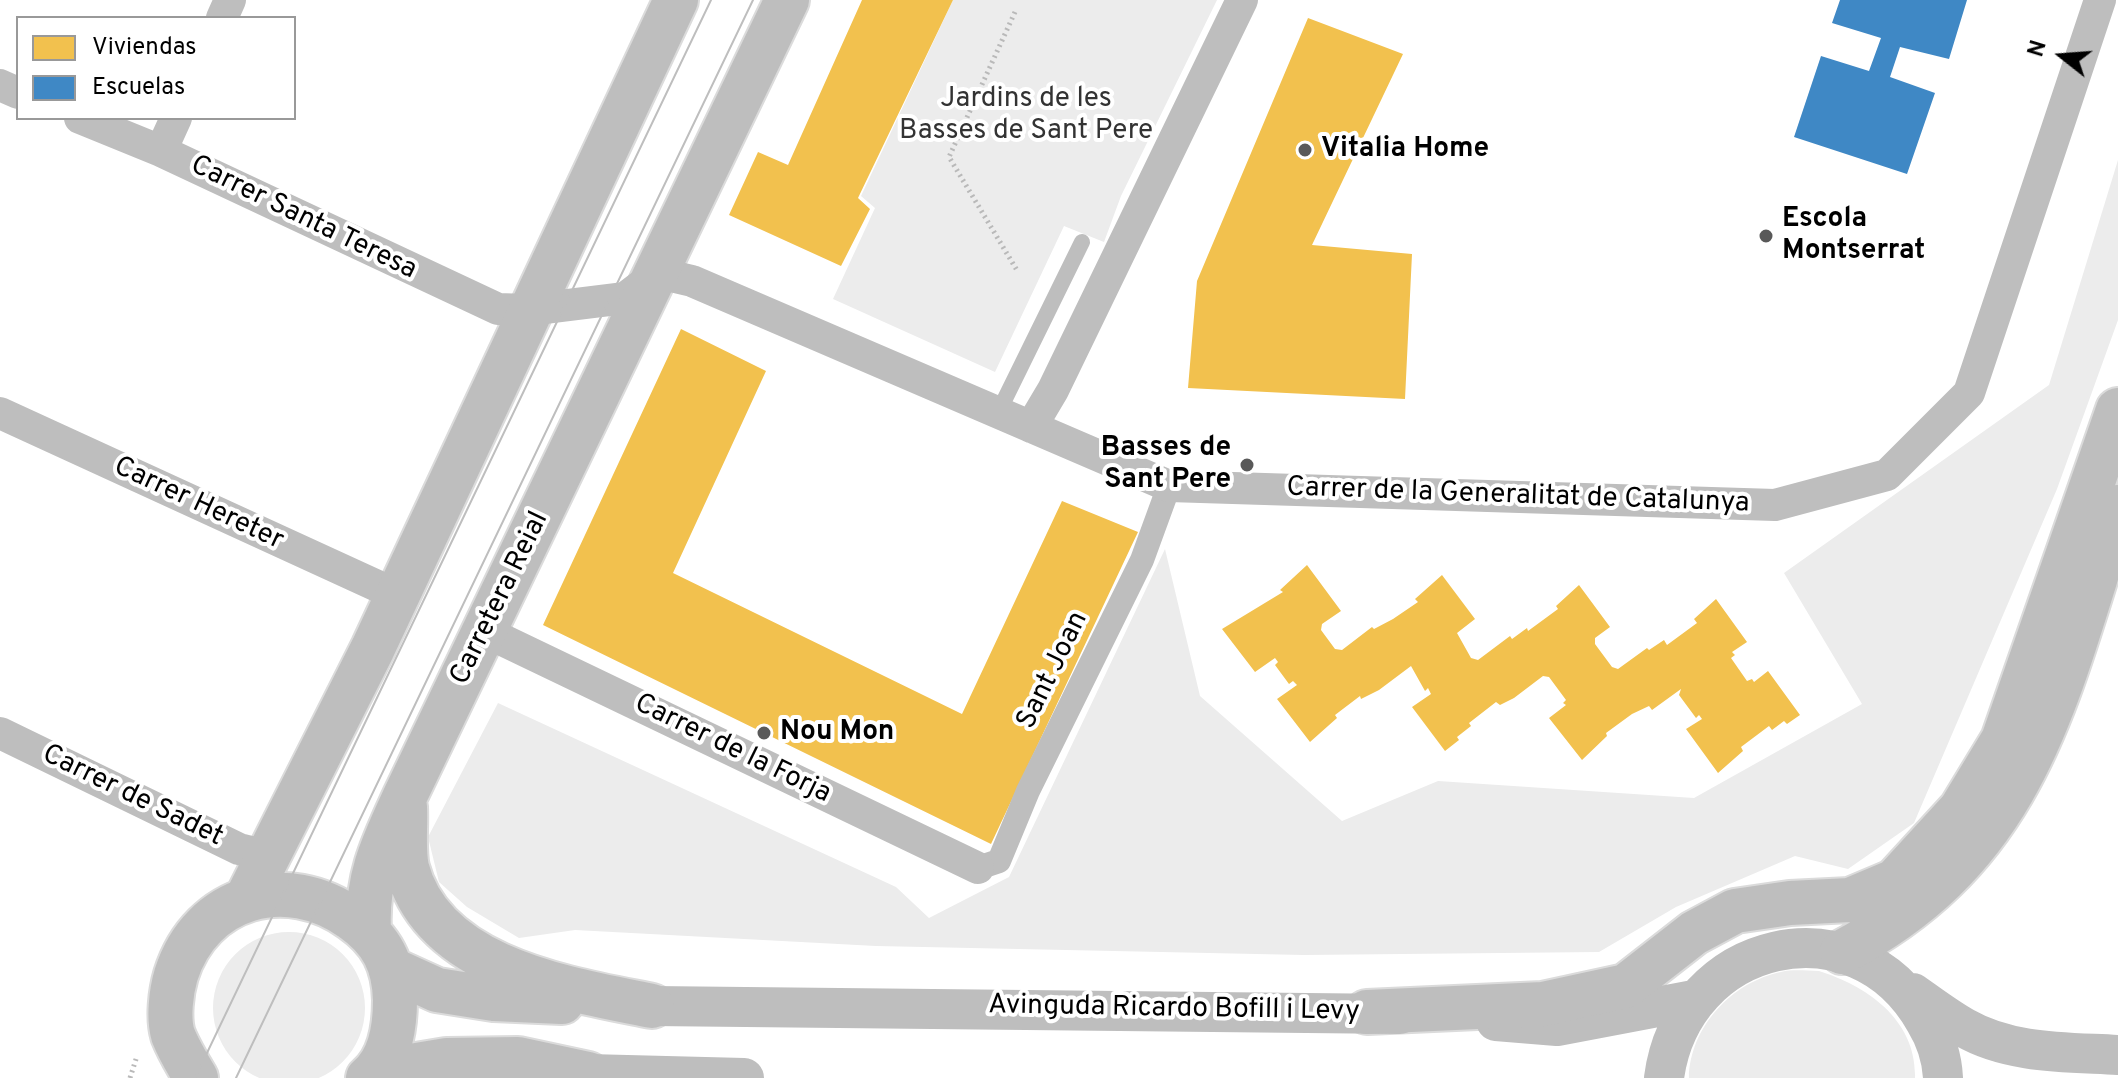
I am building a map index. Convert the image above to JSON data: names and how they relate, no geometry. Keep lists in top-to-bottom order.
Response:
{
  "streets": {
    "main road": ["Carretera Reial"],
    "street": [
      "Carrer Santa Teresa",
      "Carrer de la Generalitat de Catalunya",
      "Carrer Hereter",
      "Sant Joan",
      "Carrer de la Forja",
      "Carrer de Sadet",
      "Avinguda Ricardo Bofill i Levy"
    ]
  },
  "crossings": [
    ["Carrer Santa Teresa", "Carretera Reial"],
    ["Carrer de la Generalitat de Catalunya", "Carretera Reial"],
    ["Carrer de la Generalitat de Catalunya", "Sant Joan"],
    ["Carretera Reial", "Carrer de la Forja"],
    ["Sant Joan", "Carrer de la Forja"]
  ],
  "parks": ["Jardins de les Basses de Sant Pere"],
  "places": [
    "Vitalia Home",
    "Escola Montserrat",
    "Basses de Sant Pere",
    "Nou Mon"
  ],
  "legend": ["Viviendas", "Escuelas"],
  "north": "left"
}
